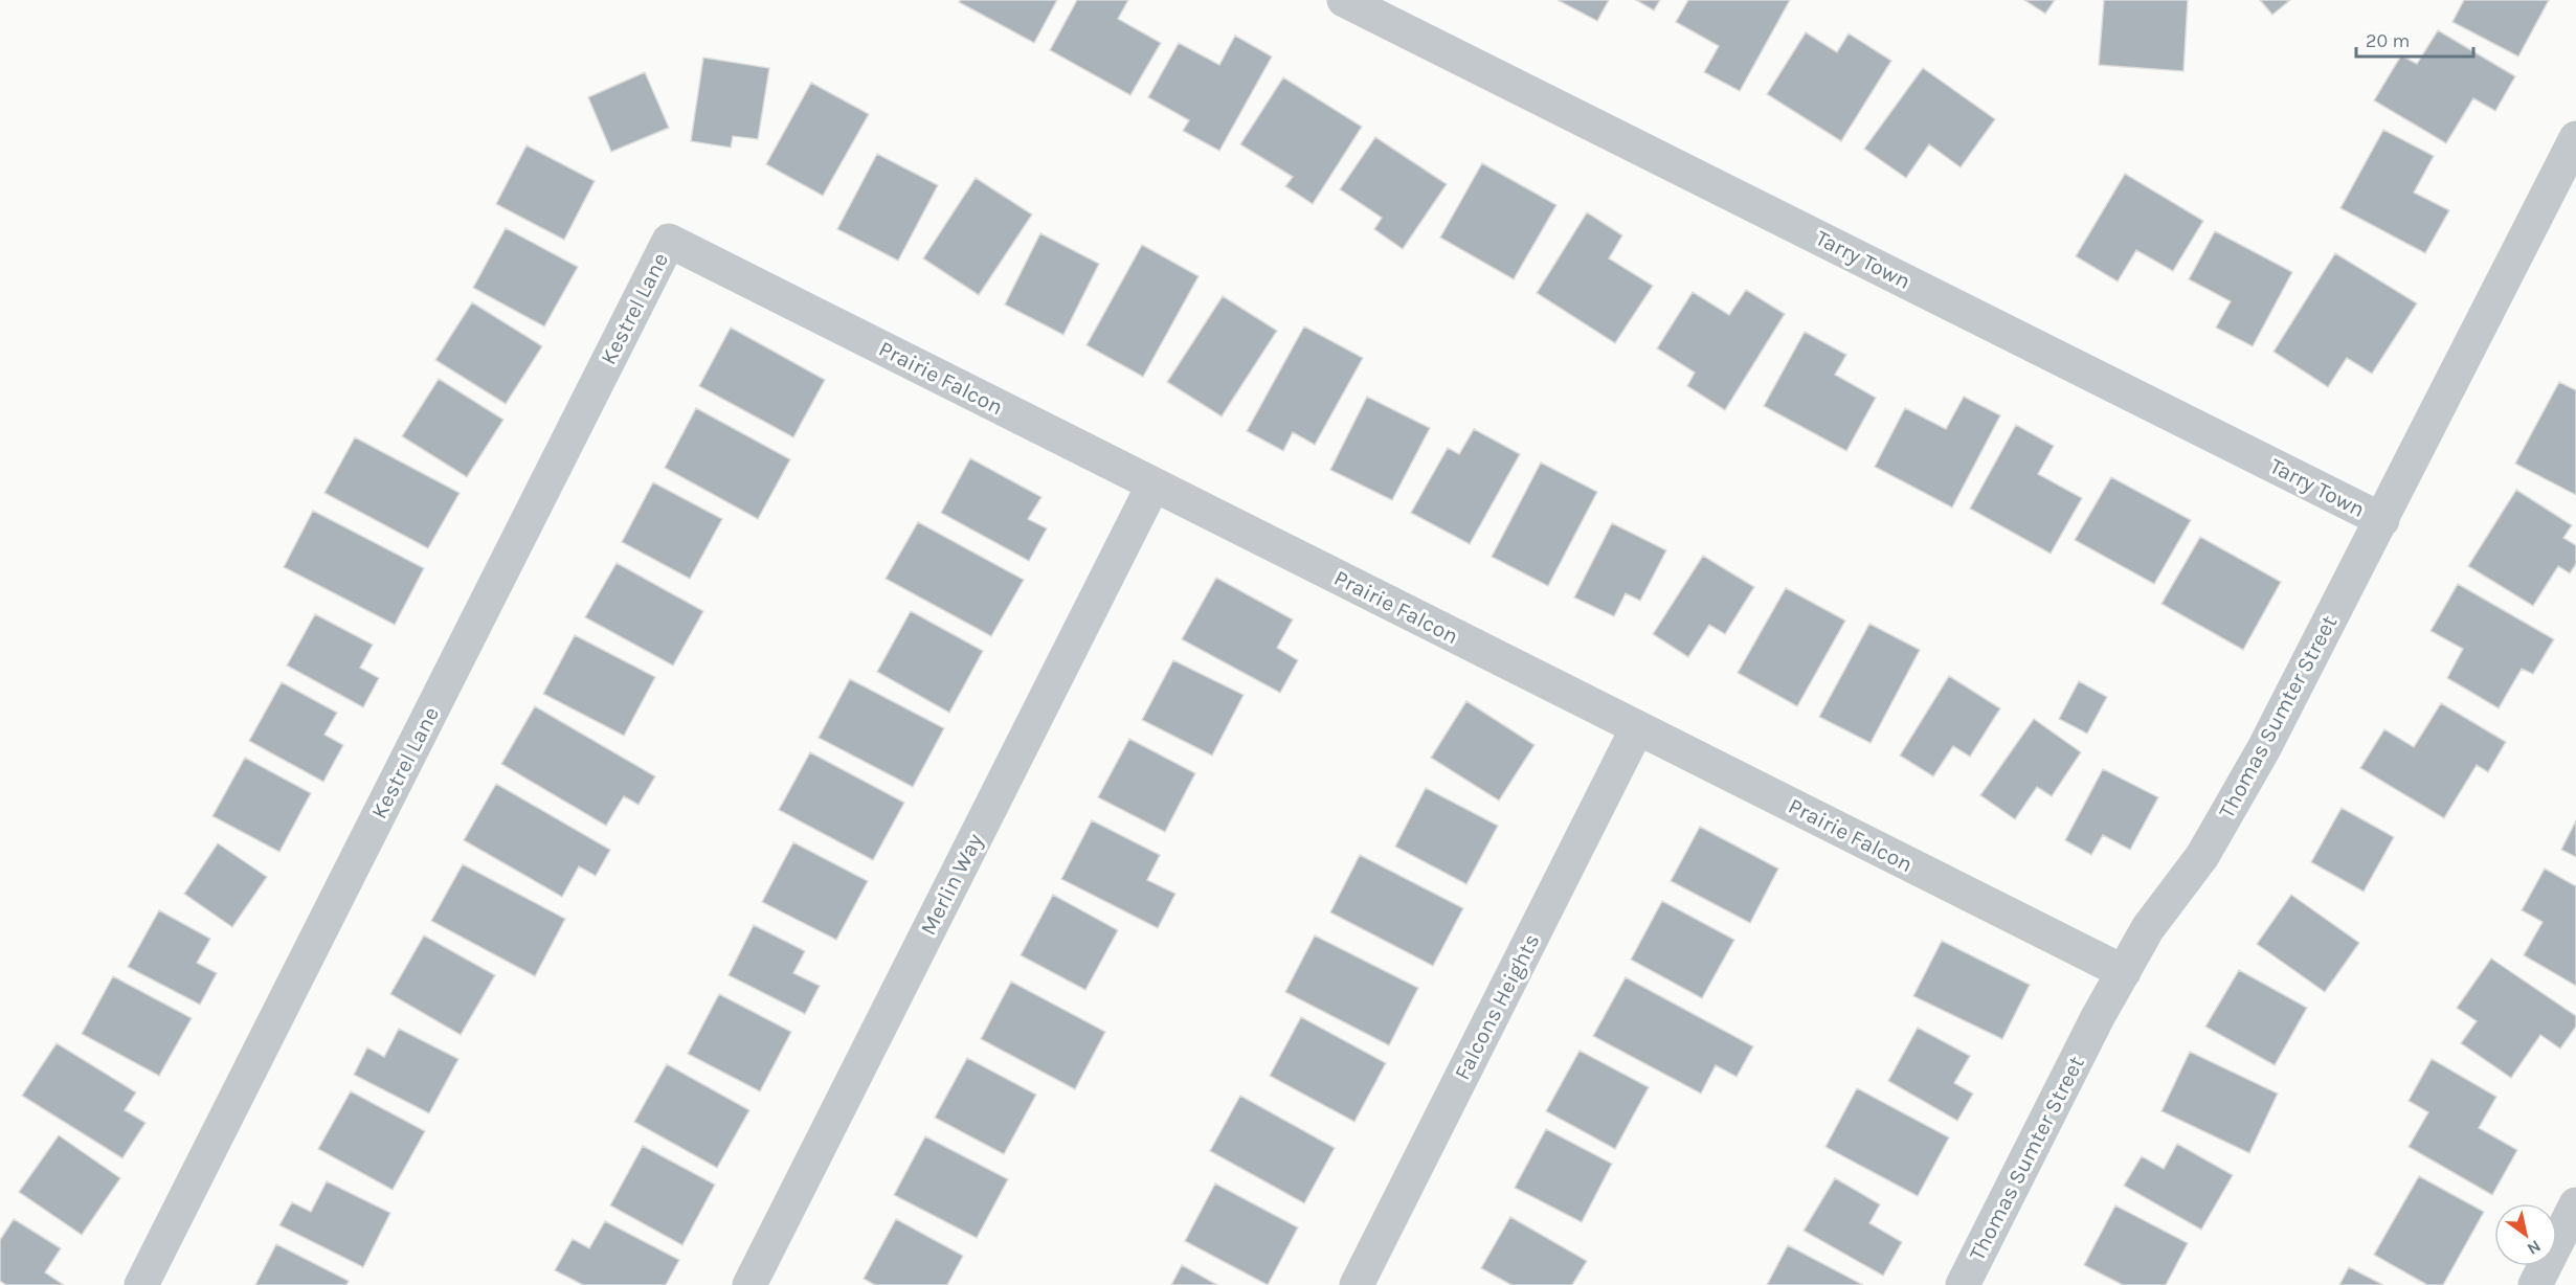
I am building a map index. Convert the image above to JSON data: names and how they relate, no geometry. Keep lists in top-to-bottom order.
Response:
{
  "streets": {
    "street": [
      "Tarry Town",
      "Kestrel Lane",
      "Prairie Falcon",
      "Thomas Sumter Street",
      "Merlin Way",
      "Falcons Heights"
    ]
  },
  "crossings": [
    ["Tarry Town", "Thomas Sumter Street"],
    ["Kestrel Lane", "Prairie Falcon"],
    ["Prairie Falcon", "Thomas Sumter Street"],
    ["Prairie Falcon", "Merlin Way"],
    ["Prairie Falcon", "Falcons Heights"]
  ],
  "scale_bar": "20 m",
  "north": "bottom right"
}
